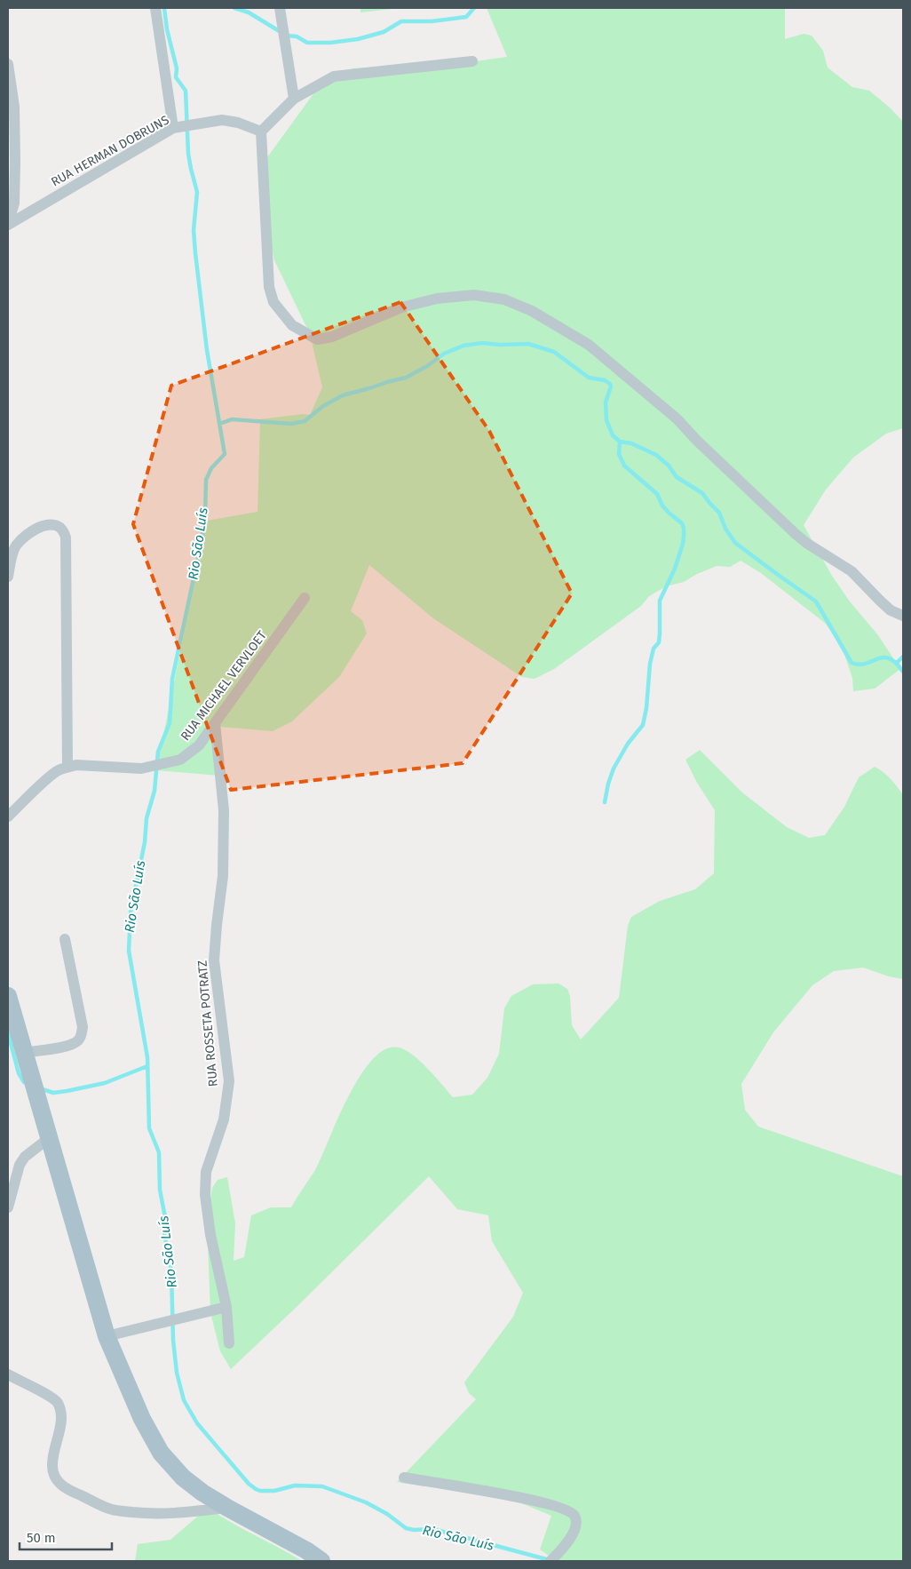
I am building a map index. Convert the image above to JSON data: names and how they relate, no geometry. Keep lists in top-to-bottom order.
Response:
{
  "streets": {
    "street": ["RUA HERMAN DOBRUNS", "RUA MICHAEL VERVLOET", "RUA ROSSETA POTRATZ"]
  },
  "crossings": [
    ["RUA MICHAEL VERVLOET", "RUA ROSSETA POTRATZ"]
  ],
  "water": ["Rio São Luís"],
  "scale_bar": "50 m"
}
